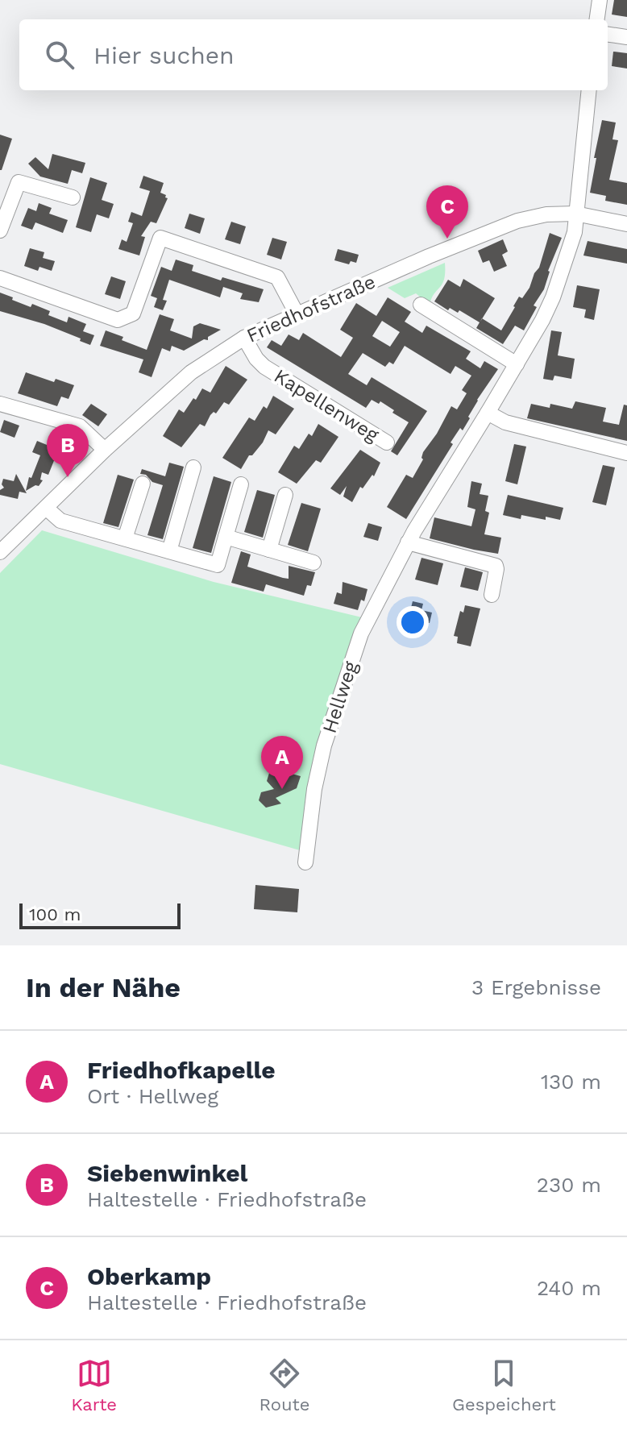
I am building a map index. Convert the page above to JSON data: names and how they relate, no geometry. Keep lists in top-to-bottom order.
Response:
{
  "streets": {
    "street": ["Friedhofstraße", "Kapellenweg", "Hellweg"]
  },
  "crossings": [
    ["Friedhofstraße", "Kapellenweg"],
    ["Friedhofstraße", "Hellweg"]
  ],
  "scale_bar": "100 m",
  "page": {
    "search": "Hier suchen",
    "pins": ["C", "B", "A"],
    "scale": "100 m",
    "heading": ["In der Nähe", "3 Ergebnisse"],
    "list": [
      {
        "mark": "A",
        "name": "Friedhofkapelle",
        "note": "Ort · Hellweg",
        "value": "130 m"
      },
      {
        "mark": "B",
        "name": "Siebenwinkel",
        "note": "Haltestelle · Friedhofstraße",
        "value": "230 m"
      },
      {
        "mark": "C",
        "name": "Oberkamp",
        "note": "Haltestelle · Friedhofstraße",
        "value": "240 m"
      }
    ],
    "nav": ["Karte", "Route", "Gespeichert"]
  }
}
